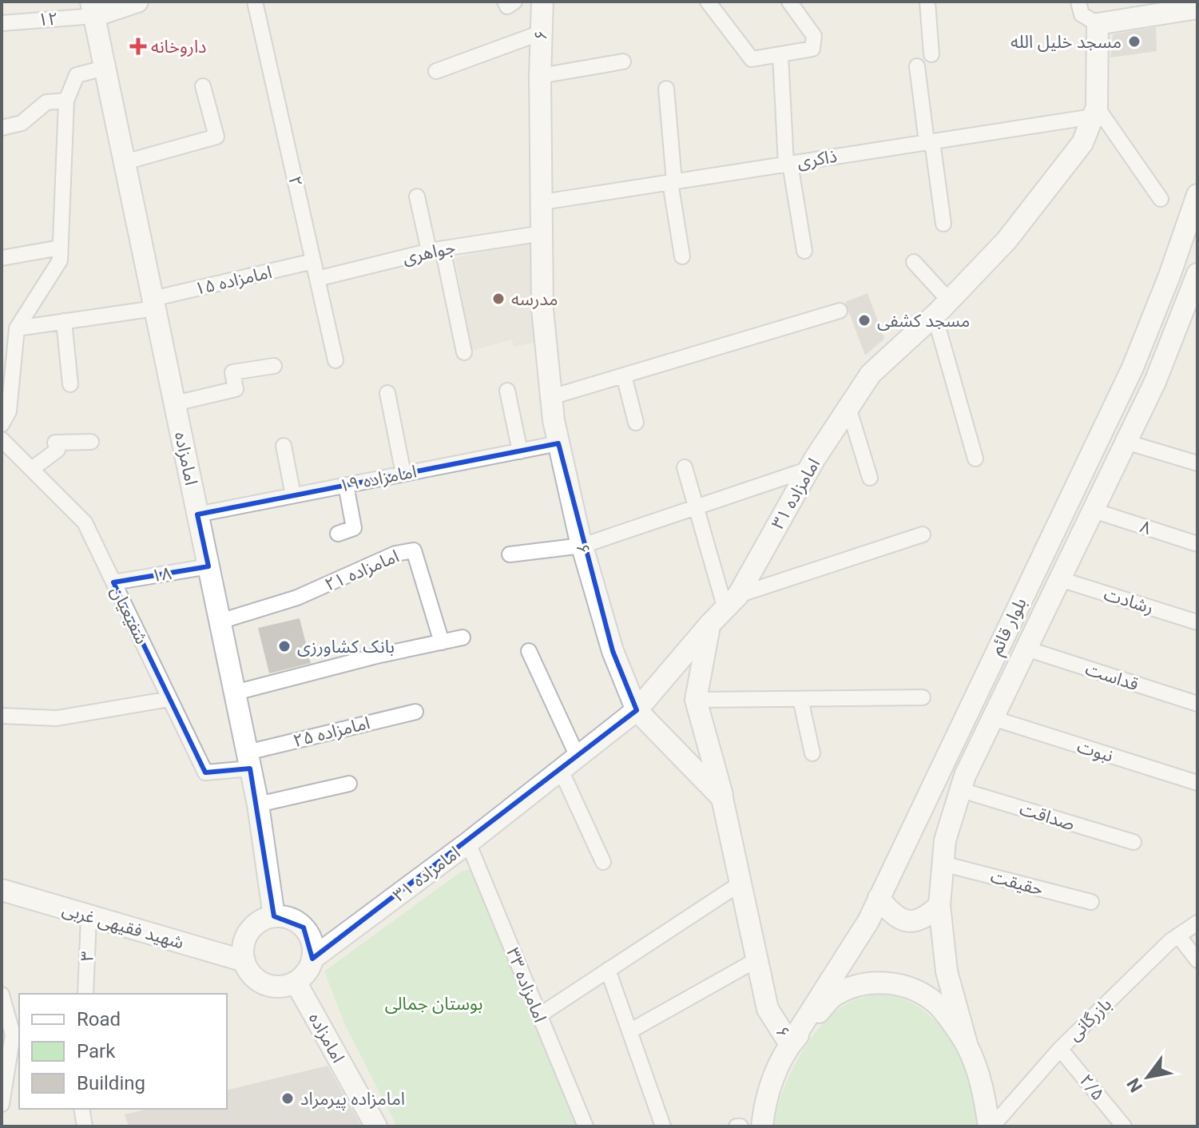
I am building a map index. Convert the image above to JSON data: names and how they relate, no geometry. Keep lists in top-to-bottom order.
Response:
{
  "streets": {
    "main road": [
      "۶",
      "امامزاده",
      "امامزاده ۳۱",
      "بلوار قائم",
      "شهید فقیهی غربی"
    ],
    "street": [
      "۱۲",
      "ذاکری",
      "۲",
      "جواهری",
      "امامزاده ۱۵",
      "امامزاده ۱۹",
      "۸",
      "امامزاده ۲۱",
      "۱۸",
      "رشادت",
      "شفیعیان",
      "قداست",
      "امامزاده ۲۵",
      "نبوت",
      "صداقت",
      "حقیقت",
      "۳",
      "امامزاده ۳۳",
      "بازرگانی",
      "۲/۵"
    ]
  },
  "crossings": [
    ["۱۲", "امامزاده"],
    ["۶", "ذاکری"],
    ["۶", "جواهری"],
    ["۶", "امامزاده ۱۹"],
    ["۶", "امامزاده ۳۱"],
    ["۶", "بلوار قائم"],
    ["ذاکری", "امامزاده ۳۱"],
    ["۲", "جواهری"],
    ["۲", "امامزاده ۱۵"],
    ["امامزاده ۱۵", "امامزاده"],
    ["امامزاده", "امامزاده ۱۹"],
    ["امامزاده", "امامزاده ۳۱"],
    ["امامزاده", "امامزاده ۲۱"],
    ["امامزاده", "۱۸"],
    ["امامزاده", "شفیعیان"],
    ["امامزاده", "امامزاده ۲۵"],
    ["امامزاده", "شهید فقیهی غربی"],
    ["امامزاده ۳۱", "شهید فقیهی غربی"],
    ["امامزاده ۳۱", "امامزاده ۳۳"],
    ["۸", "بلوار قائم"],
    ["۱۸", "شفیعیان"],
    ["رشادت", "بلوار قائم"],
    ["شفیعیان", "امامزاده ۲۵"],
    ["بلوار قائم", "قداست"],
    ["بلوار قائم", "نبوت"],
    ["بلوار قائم", "صداقت"],
    ["بلوار قائم", "حقیقت"],
    ["شهید فقیهی غربی", "۳"],
    ["بازرگانی", "۲/۵"]
  ],
  "parks": ["بوستان جمالی"],
  "places": {
    "other": [
      "مسجد خلیل الله",
      "مدرسه",
      "مسجد کشفی",
      "بانک کشاورزی",
      "امامزاده پیرمراد"
    ],
    "health": ["داروخانه"]
  },
  "legend": ["Road", "Park", "Building"],
  "north": "bottom left"
}
